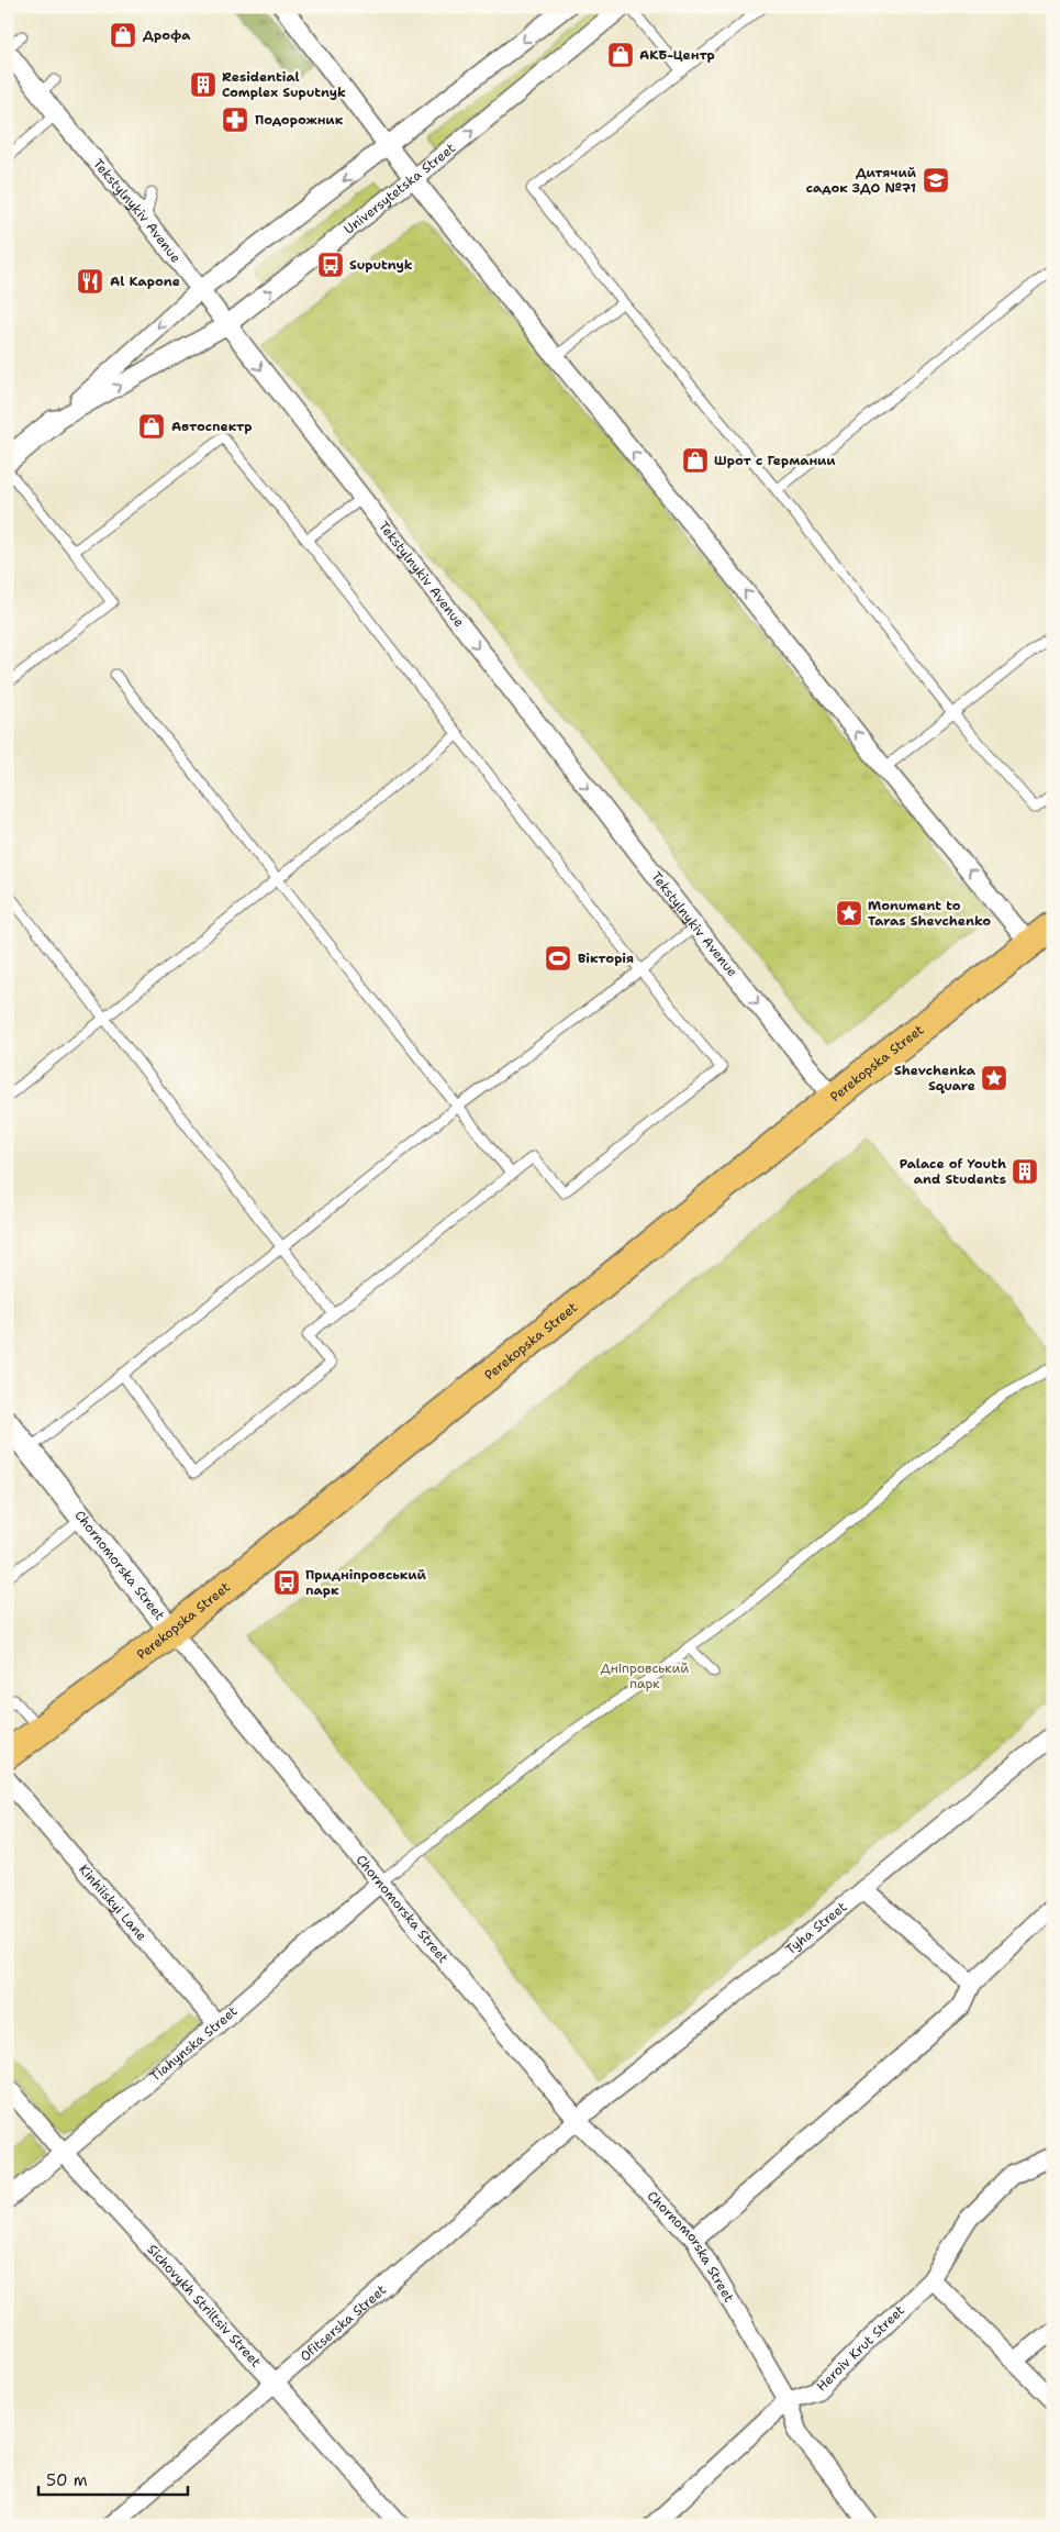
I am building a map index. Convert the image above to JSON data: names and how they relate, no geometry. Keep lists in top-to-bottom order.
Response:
{
  "streets": {
    "main road": ["Perekopska Street"],
    "street": [
      "Universytetska Street",
      "Tekstylnykiv Avenue",
      "Chornomorska Street",
      "Kinhiiskyi Lane",
      "Tyha Street",
      "Tiahynska Street",
      "Sichovykh Striltsiv Street",
      "Ofitserska Street",
      "Heroiv Krut Street"
    ]
  },
  "crossings": [
    ["Universytetska Street", "Tekstylnykiv Avenue"],
    ["Tekstylnykiv Avenue", "Perekopska Street"],
    ["Perekopska Street", "Chornomorska Street"],
    ["Chornomorska Street", "Tyha Street"],
    ["Chornomorska Street", "Tiahynska Street"],
    ["Chornomorska Street", "Ofitserska Street"],
    ["Chornomorska Street", "Heroiv Krut Street"],
    ["Kinhiiskyi Lane", "Tiahynska Street"],
    ["Tyha Street", "Ofitserska Street"],
    ["Tiahynska Street", "Sichovykh Striltsiv Street"],
    ["Sichovykh Striltsiv Street", "Ofitserska Street"]
  ],
  "one_way": ["Tekstylnykiv Avenue"],
  "parks": ["Дніпровський парк"],
  "places": {
    "shop": [
      "Дрофа",
      "АКБ-Центр",
      "Автоспектр",
      "Шрот с Германии"
    ],
    "building": ["Residential Complex Suputnyk", "Palace of Youth and Students"],
    "pharmacy": ["Подорожник"],
    "school or university": ["Дитячий садок ЗДО №71"],
    "bus stop": ["Suputnyk", "Придніпровський парк"],
    "restaurant": ["Al Kapone"],
    "place": ["Monument to Taras Shevchenko", "Shevchenka Square"],
    "sports": ["Вікторія"]
  },
  "scale_bar": "50 m"
}
